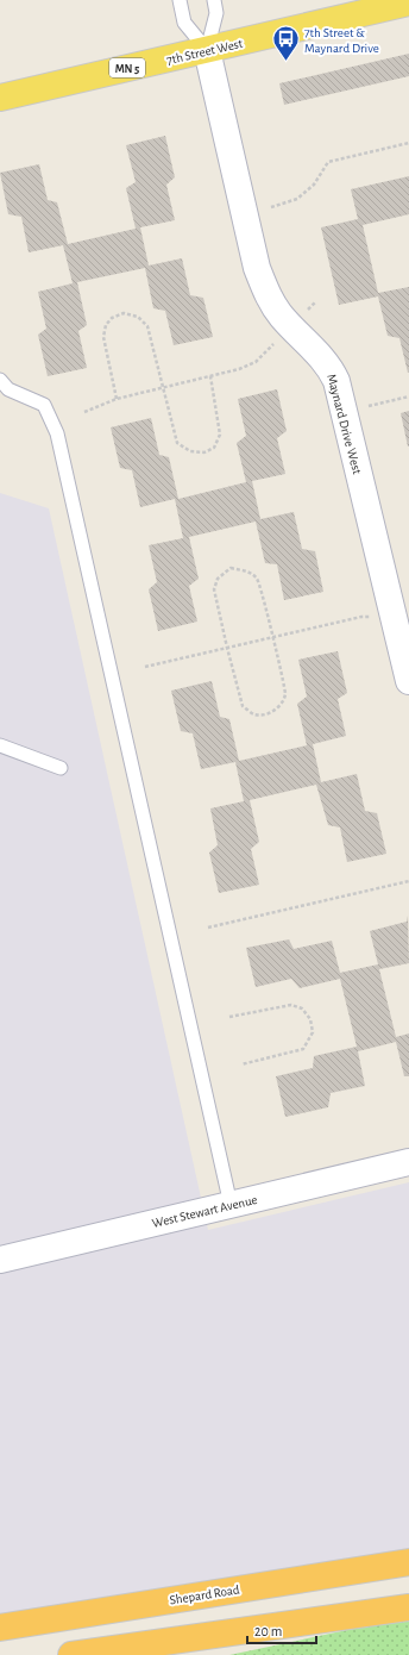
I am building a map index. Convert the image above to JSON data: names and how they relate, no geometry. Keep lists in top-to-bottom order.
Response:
{
  "streets": {
    "highway": ["Shepard Road"],
    "main road": ["7th Street West", "MN 5"],
    "street": ["Maynard Drive West", "West Stewart Avenue"]
  },
  "crossings": [
    ["7th Street West", "Maynard Drive West"]
  ],
  "places": {
    "bus stop": ["7th Street & Maynard Drive"]
  },
  "scale_bar": "20 m"
}
